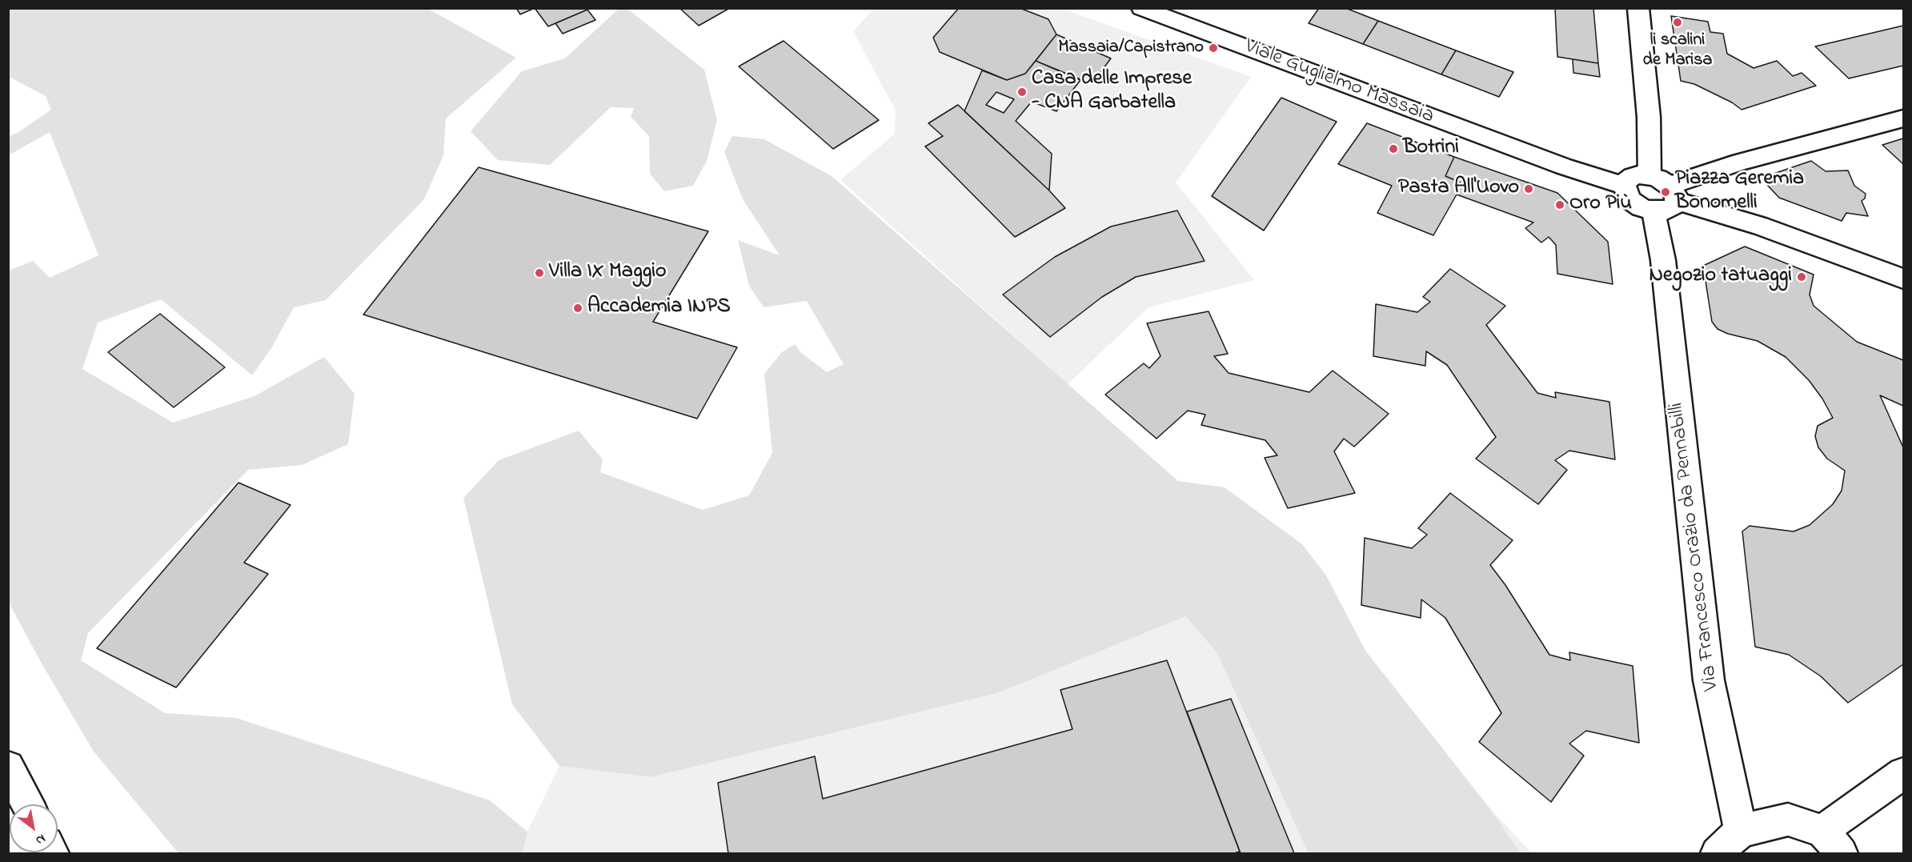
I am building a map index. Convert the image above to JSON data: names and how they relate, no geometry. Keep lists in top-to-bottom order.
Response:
{
  "streets": {
    "street": ["Viale Guglielmo Massaia", "Via Francesco Orazio da Pennabilli"]
  },
  "crossings": [
    ["Viale Guglielmo Massaia", "Via Francesco Orazio da Pennabilli"]
  ],
  "places": [
    "li scalini de Marisa",
    "Massaia/Capistrano",
    "Casa delle Imprese - CNA Garbatella",
    "Botrini",
    "Pasta All'Uovo",
    "Piazza Geremia Bonomelli",
    "Oro Più",
    "Villa IX Maggio",
    "Negozio tatuaggi",
    "Accademia INPS"
  ],
  "north": "bottom right"
}
